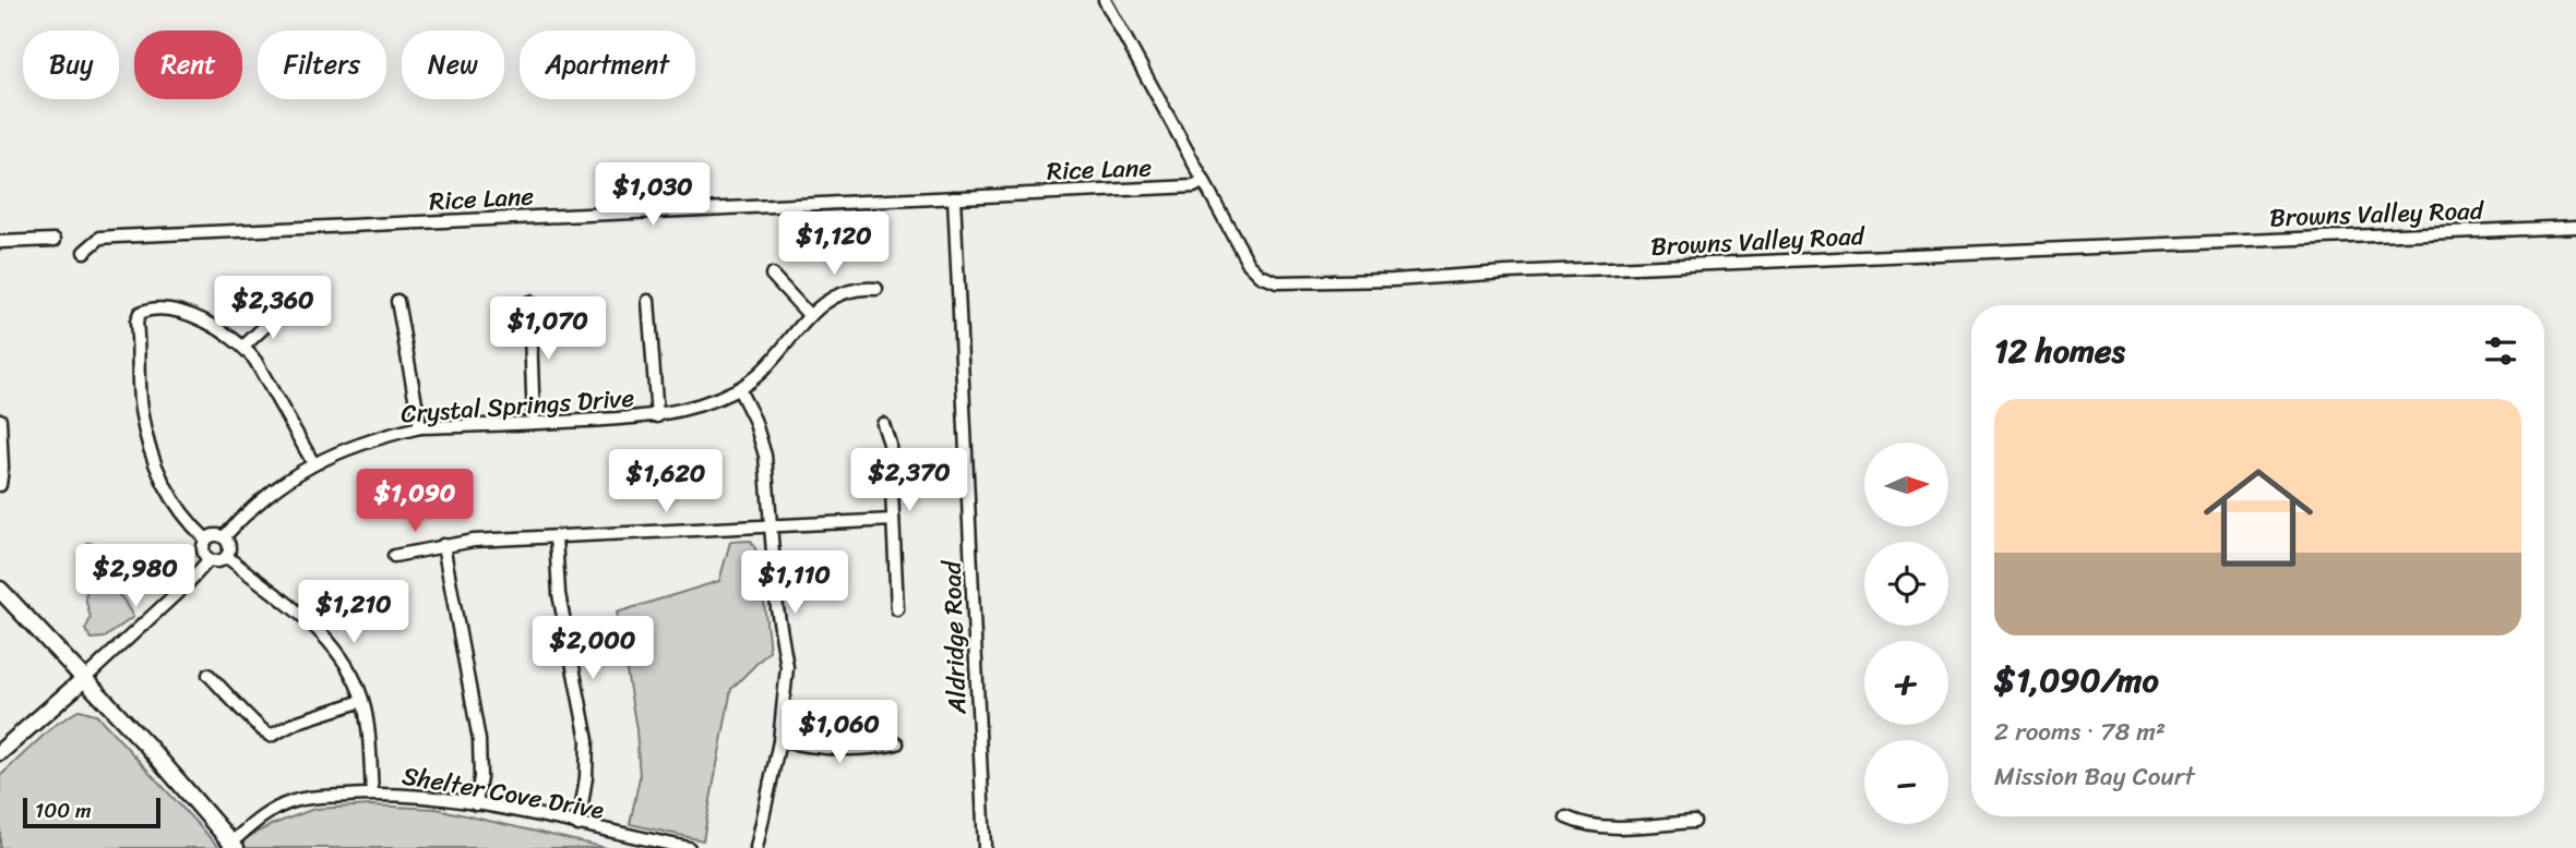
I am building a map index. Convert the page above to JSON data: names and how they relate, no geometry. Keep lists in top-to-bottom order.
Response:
{
  "streets": {
    "street": [
      "Rice Lane",
      "Browns Valley Road",
      "Crystal Springs Drive",
      "Aldridge Road",
      "Shelter Cove Drive"
    ]
  },
  "crossings": [
    ["Rice Lane", "Browns Valley Road"],
    ["Rice Lane", "Aldridge Road"]
  ],
  "scale_bar": "100 m",
  "north": "right",
  "page": {
    "chip": [
      "Buy",
      "Rent",
      "Filters",
      "New",
      "Apartment"
    ],
    "price": [
      "$1,030",
      "$1,120",
      "$2,360",
      "$1,070",
      "$2,370",
      "$1,620",
      "$1,090",
      "$2,980",
      "$1,110",
      "$1,210",
      "$2,000",
      "$1,060"
    ],
    "heading": "12 homes",
    "list": [
      {
        "name": "$1,090/mo",
        "note": "2 rooms · 78 m² · Mission Bay Court"
      }
    ],
    "map_buttons": ["+", "−"],
    "scale": "100 m"
  }
}
